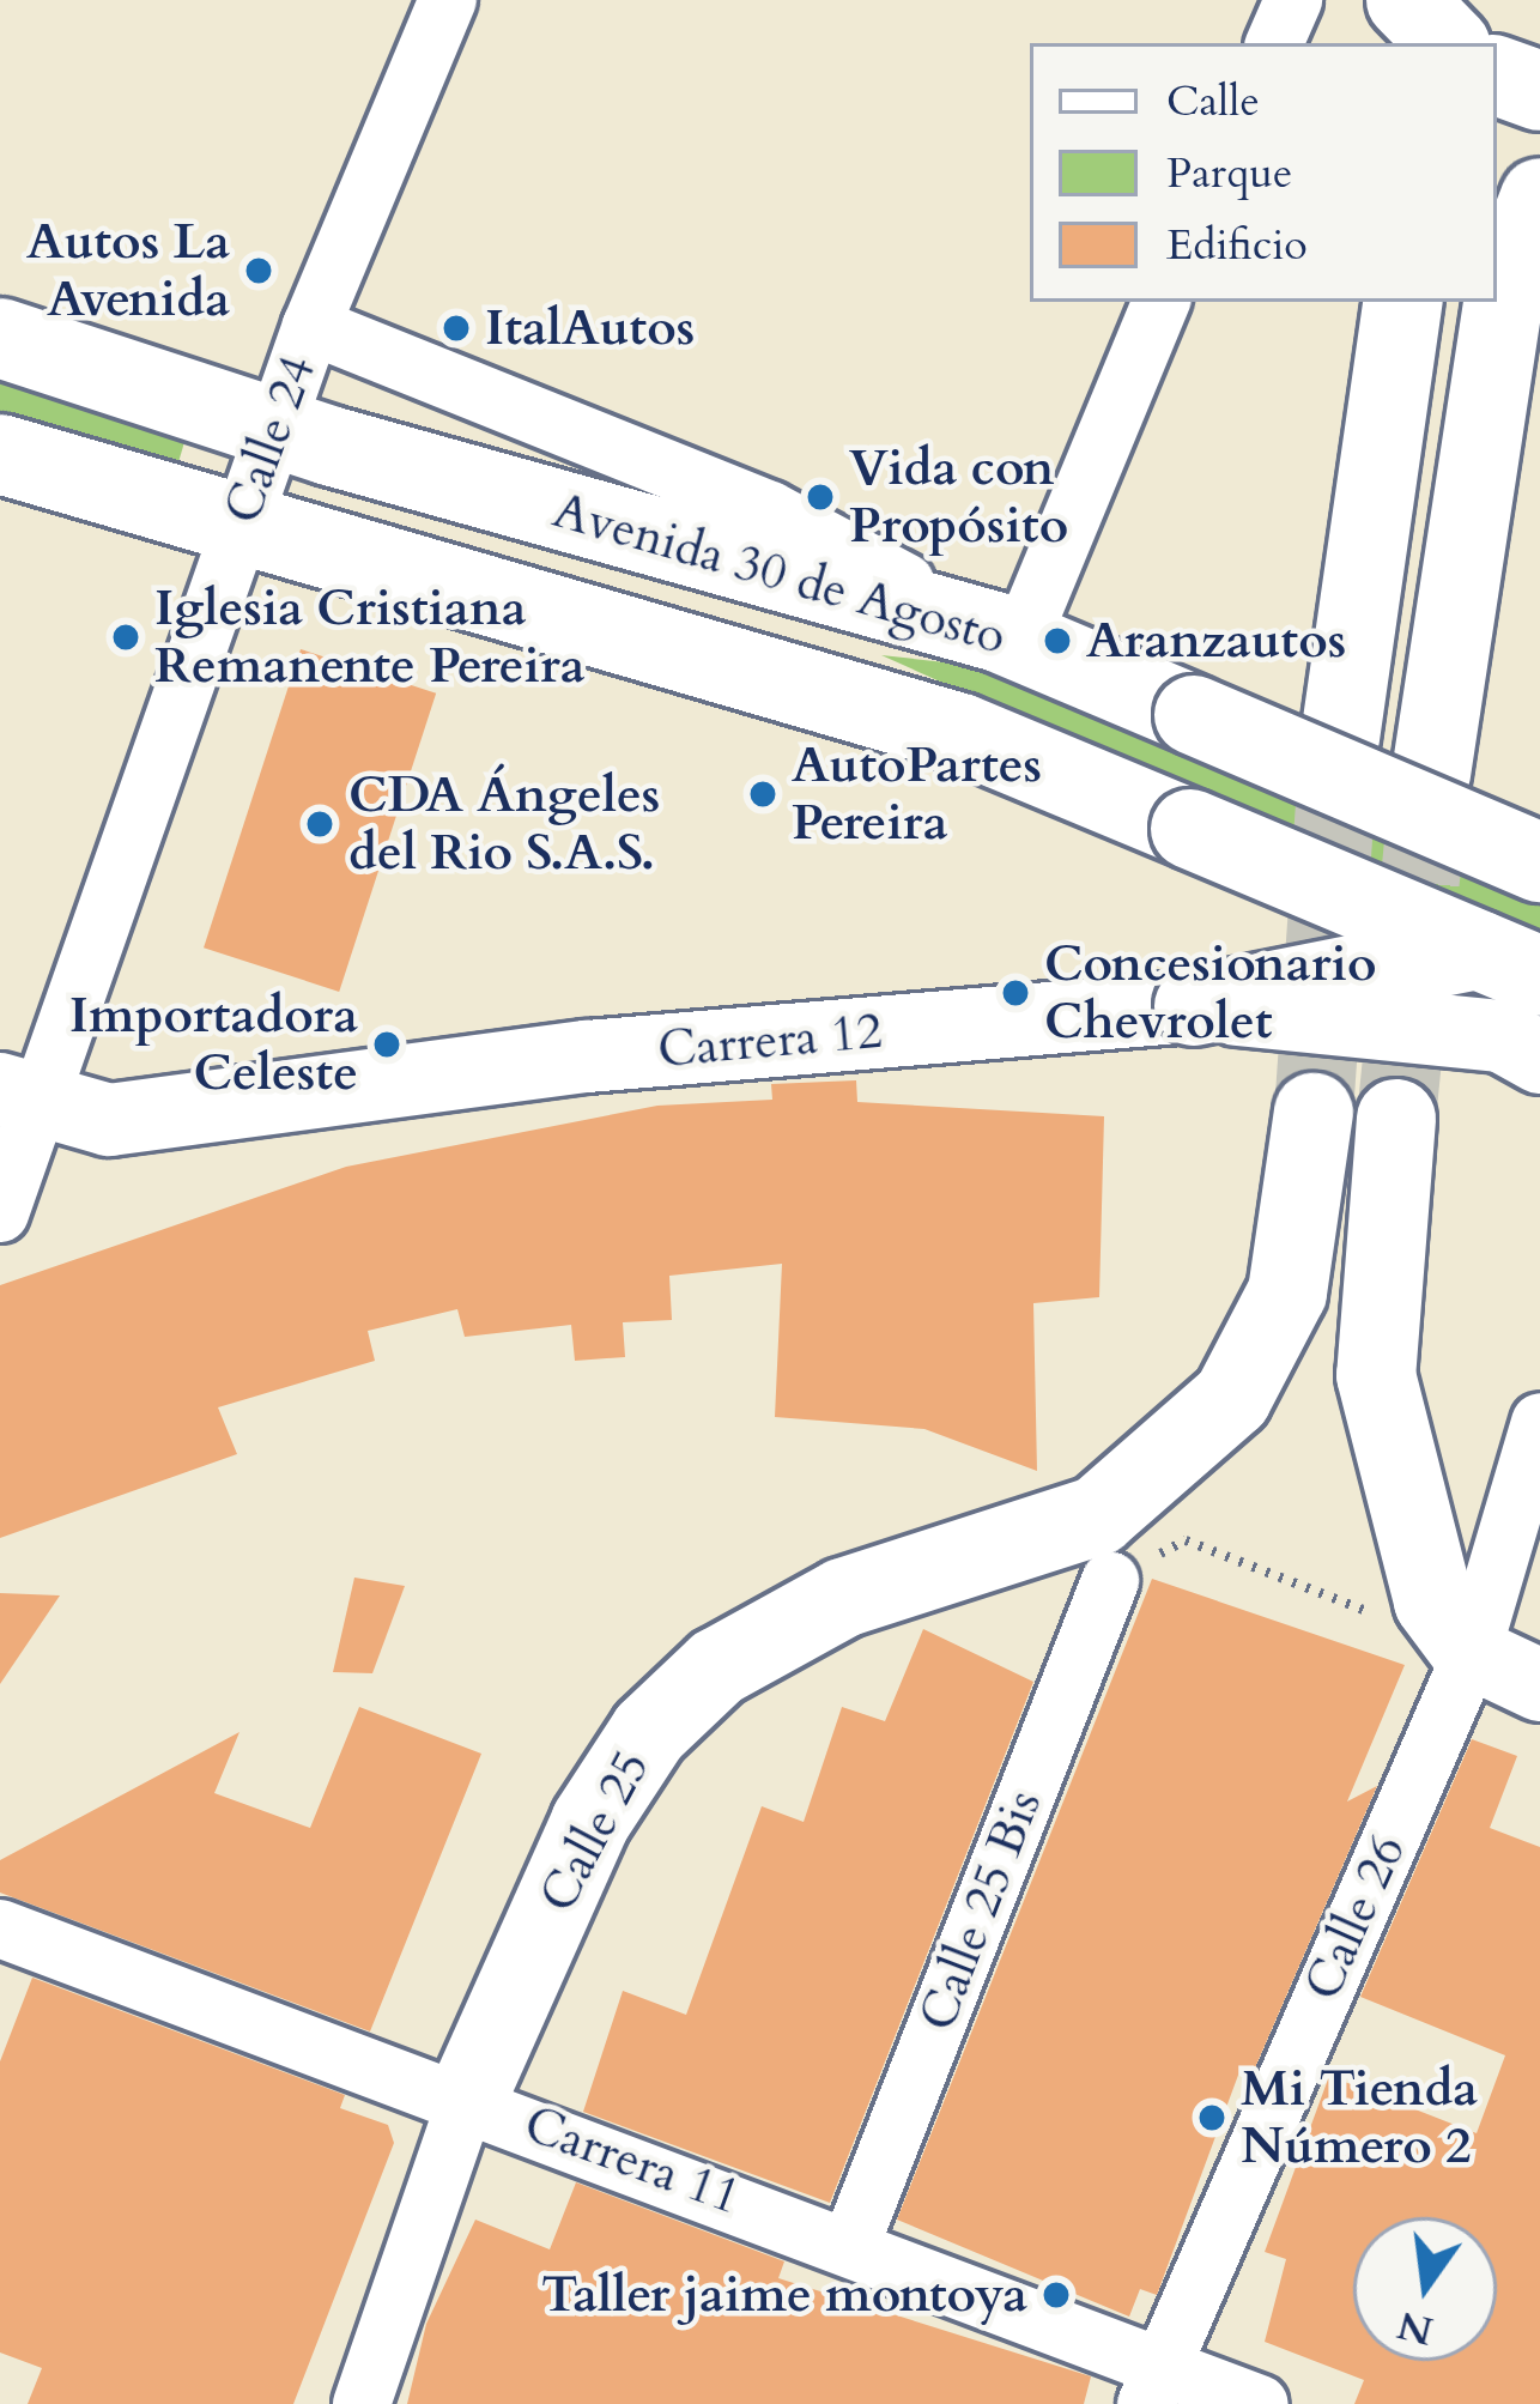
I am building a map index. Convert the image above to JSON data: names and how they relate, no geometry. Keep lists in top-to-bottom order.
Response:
{
  "streets": {
    "main road": ["Avenida 30 de Agosto", "Calle 25"],
    "street": [
      "Calle 24",
      "Carrera 12",
      "Calle 25 Bis",
      "Calle 26",
      "Carrera 11"
    ]
  },
  "crossings": [
    ["Calle 24", "Avenida 30 de Agosto"],
    ["Calle 24", "Carrera 12"],
    ["Calle 25", "Calle 25 Bis"],
    ["Calle 25", "Carrera 11"],
    ["Calle 25 Bis", "Carrera 11"],
    ["Calle 26", "Carrera 11"]
  ],
  "places": [
    "Autos La Avenida",
    "ItalAutos",
    "Vida con Propósito",
    "Iglesia Cristiana Remanente Pereira",
    "Aranzautos",
    "AutoPartes Pereira",
    "CDA Ángeles del Rio S.A.S.",
    "Concesionario Chevrolet",
    "Importadora Celeste",
    "Mi Tienda Número 2",
    "Taller jaime montoya"
  ],
  "legend": ["Calle", "Parque", "Edificio"],
  "north": "bottom"
}
